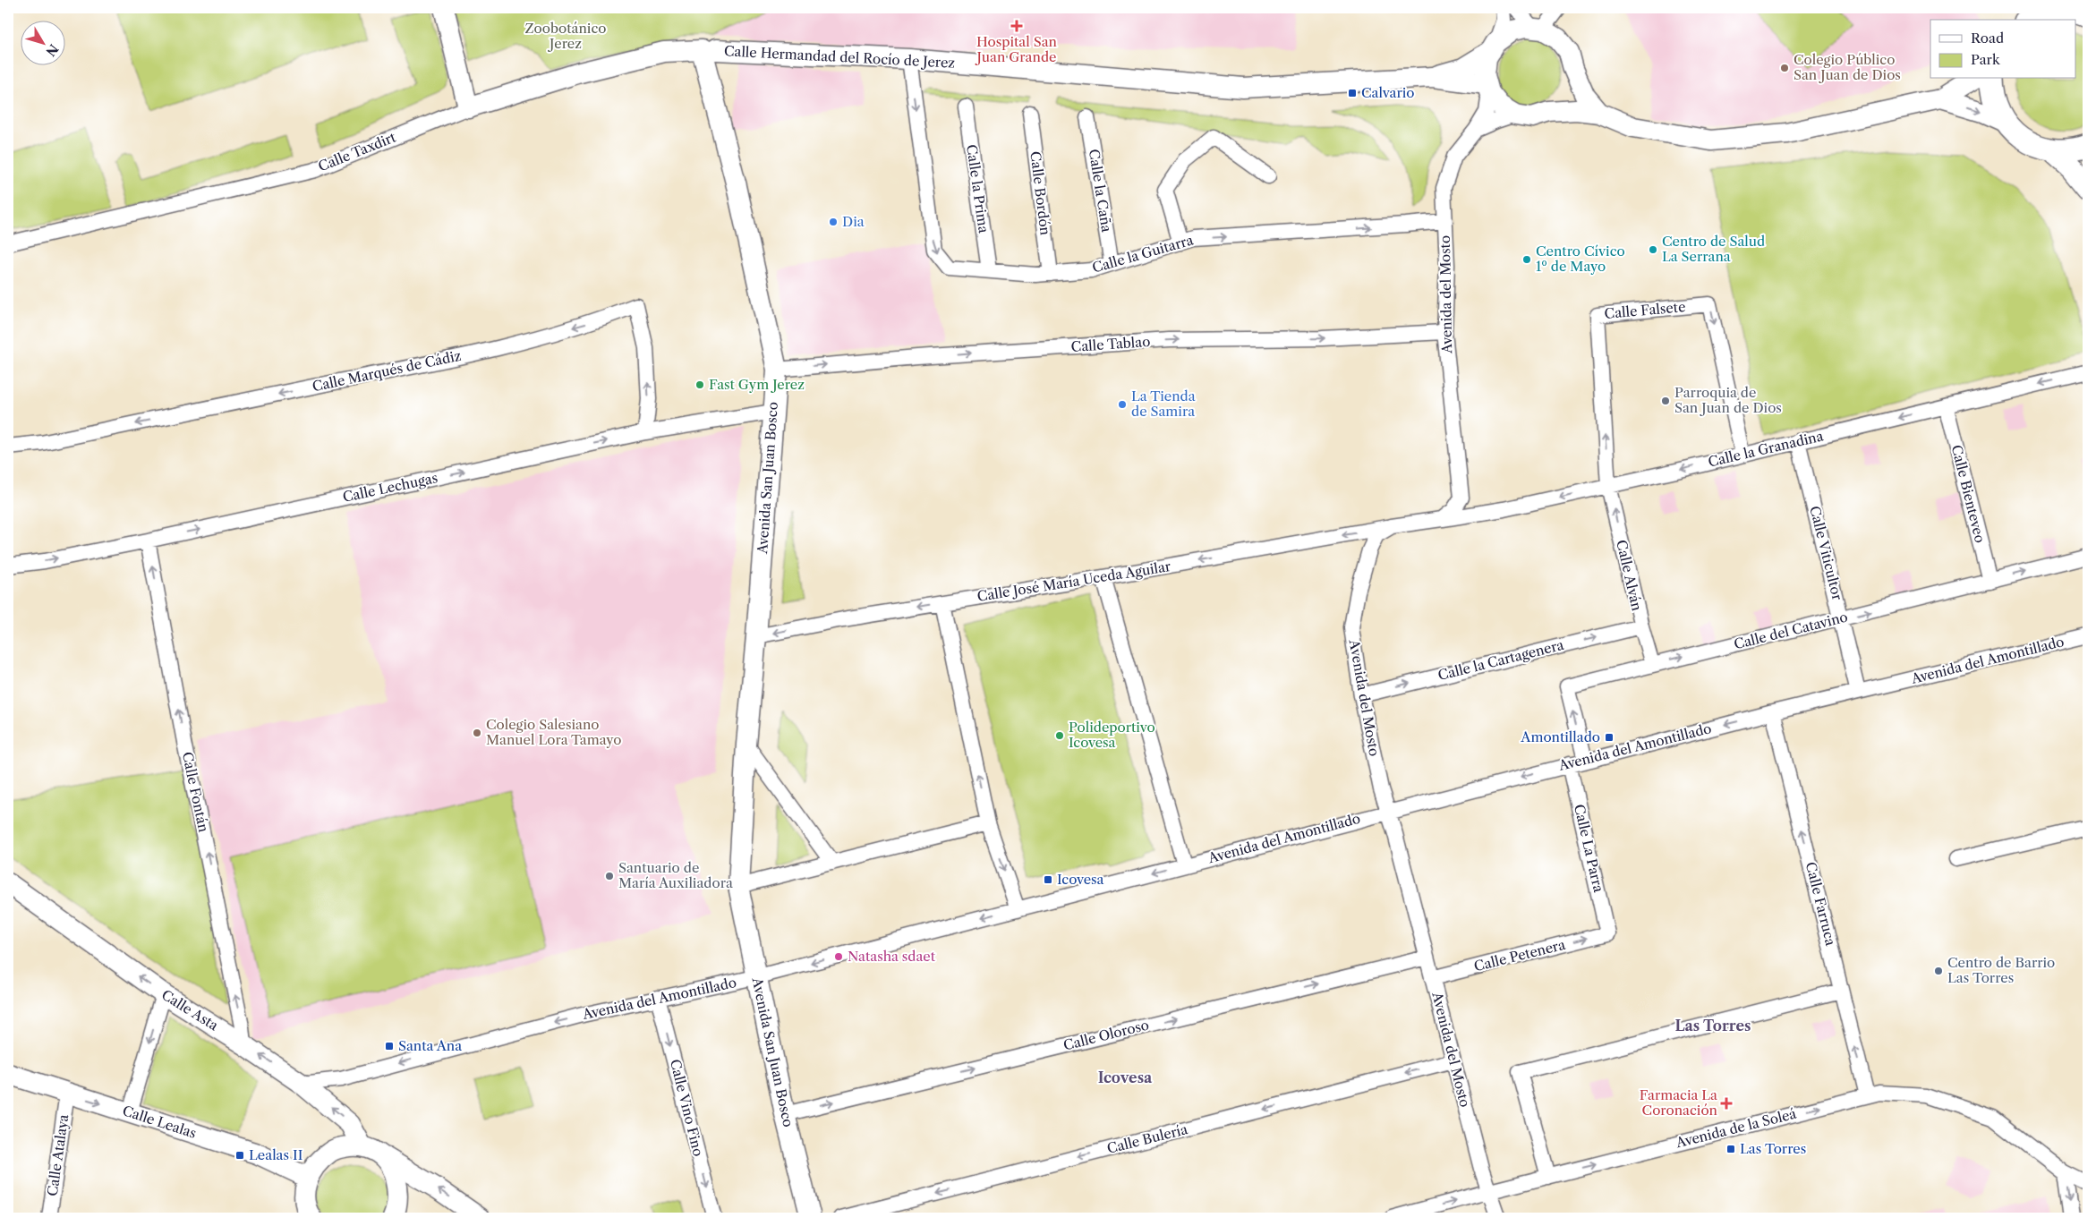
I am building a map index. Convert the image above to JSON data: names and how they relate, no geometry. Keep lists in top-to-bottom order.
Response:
{
  "streets": {
    "street": [
      "Calle Hermandad del Rocío de Jerez",
      "Calle Taxdirt",
      "Calle la Prima",
      "Calle la Caña",
      "Calle Bordón",
      "Calle la Guitarra",
      "Avenida del Mosto",
      "Calle Falsete",
      "Calle Tablao",
      "Calle Marqués de Cádiz",
      "Calle la Granadina",
      "Avenida San Juan Bosco",
      "Calle Lechugas",
      "Calle Bienteveo",
      "Calle Viticultor",
      "Calle Alván",
      "Calle José María Uceda Aguilar",
      "Calle del Catavino",
      "Calle la Cartagenera",
      "Avenida del Amontillado",
      "Calle Fontán",
      "Calle La Parra",
      "Calle Farruca",
      "Calle Petenera",
      "Calle Asta",
      "Calle Oloroso",
      "Calle Vino Fino",
      "Calle Lealas",
      "Avenida de la Soleá",
      "Calle Bulería",
      "Calle Atalaya"
    ]
  },
  "crossings": [
    ["Calle Hermandad del Rocío de Jerez", "Calle Taxdirt"],
    ["Calle Hermandad del Rocío de Jerez", "Calle la Guitarra"],
    ["Calle Hermandad del Rocío de Jerez", "Avenida del Mosto"],
    ["Calle Hermandad del Rocío de Jerez", "Avenida San Juan Bosco"],
    ["Calle Taxdirt", "Avenida San Juan Bosco"],
    ["Calle la Prima", "Calle la Guitarra"],
    ["Calle la Caña", "Calle la Guitarra"],
    ["Calle Bordón", "Calle la Guitarra"],
    ["Calle la Guitarra", "Avenida del Mosto"],
    ["Avenida del Mosto", "Calle Tablao"],
    ["Avenida del Mosto", "Calle la Granadina"],
    ["Avenida del Mosto", "Calle José María Uceda Aguilar"],
    ["Avenida del Mosto", "Calle la Cartagenera"],
    ["Avenida del Mosto", "Avenida del Amontillado"],
    ["Avenida del Mosto", "Calle Petenera"],
    ["Avenida del Mosto", "Calle Oloroso"],
    ["Avenida del Mosto", "Avenida de la Soleá"],
    ["Avenida del Mosto", "Calle Bulería"],
    ["Calle Falsete", "Calle la Granadina"],
    ["Calle Falsete", "Calle Alván"],
    ["Calle Tablao", "Avenida San Juan Bosco"],
    ["Calle Marqués de Cádiz", "Calle Lechugas"],
    ["Calle la Granadina", "Calle Bienteveo"],
    ["Calle la Granadina", "Calle Viticultor"],
    ["Calle la Granadina", "Calle Alván"],
    ["Avenida San Juan Bosco", "Calle Lechugas"],
    ["Avenida San Juan Bosco", "Calle José María Uceda Aguilar"],
    ["Avenida San Juan Bosco", "Avenida del Amontillado"],
    ["Avenida San Juan Bosco", "Calle Oloroso"],
    ["Calle Lechugas", "Calle Fontán"],
    ["Calle Bienteveo", "Calle del Catavino"],
    ["Calle Viticultor", "Calle del Catavino"],
    ["Calle Viticultor", "Avenida del Amontillado"],
    ["Calle Alván", "Calle del Catavino"],
    ["Calle Alván", "Calle la Cartagenera"],
    ["Calle del Catavino", "Avenida del Amontillado"],
    ["Avenida del Amontillado", "Calle La Parra"],
    ["Avenida del Amontillado", "Calle Farruca"],
    ["Avenida del Amontillado", "Calle Asta"],
    ["Avenida del Amontillado", "Calle Vino Fino"],
    ["Calle Fontán", "Calle Asta"],
    ["Calle La Parra", "Calle Petenera"],
    ["Calle Farruca", "Avenida de la Soleá"],
    ["Calle Lealas", "Calle Atalaya"]
  ],
  "one_way": [
    "Calle Tablao",
    "Calle Marqués de Cádiz",
    "Calle la Granadina",
    "Calle Lechugas",
    "Calle Alván",
    "Calle José María Uceda Aguilar",
    "Calle del Catavino",
    "Calle la Cartagenera",
    "Avenida del Amontillado",
    "Calle Fontán",
    "Calle Farruca",
    "Calle Petenera",
    "Calle Asta",
    "Calle Oloroso",
    "Calle Vino Fino",
    "Avenida de la Soleá",
    "Calle Bulería"
  ],
  "districts": ["Las Torres", "Icovesa"],
  "parks": ["Zoobotánico Jerez"],
  "places": {
    "health": ["Hospital San Juan Grande", "Farmacia La Coronación"],
    "other": [
      "Colegio Público San Juan de Dios",
      "Dia",
      "Centro de Salud La Serrana",
      "Centro Cívico 1º de Mayo",
      "Fast Gym Jerez",
      "Parroquia de San Juan de Dios",
      "La Tienda de Samira",
      "Colegio Salesiano Manuel Lora Tamayo",
      "Polideportivo Icovesa",
      "Santuario de María Auxiliadora",
      "Natasha sdaet",
      "Centro de Barrio Las Torres"
    ],
    "transit": [
      "Calvario",
      "Amontillado",
      "Icovesa",
      "Santa Ana",
      "Las Torres",
      "Lealas II"
    ]
  },
  "legend": ["Road", "Park"],
  "north": "bottom right"
}
